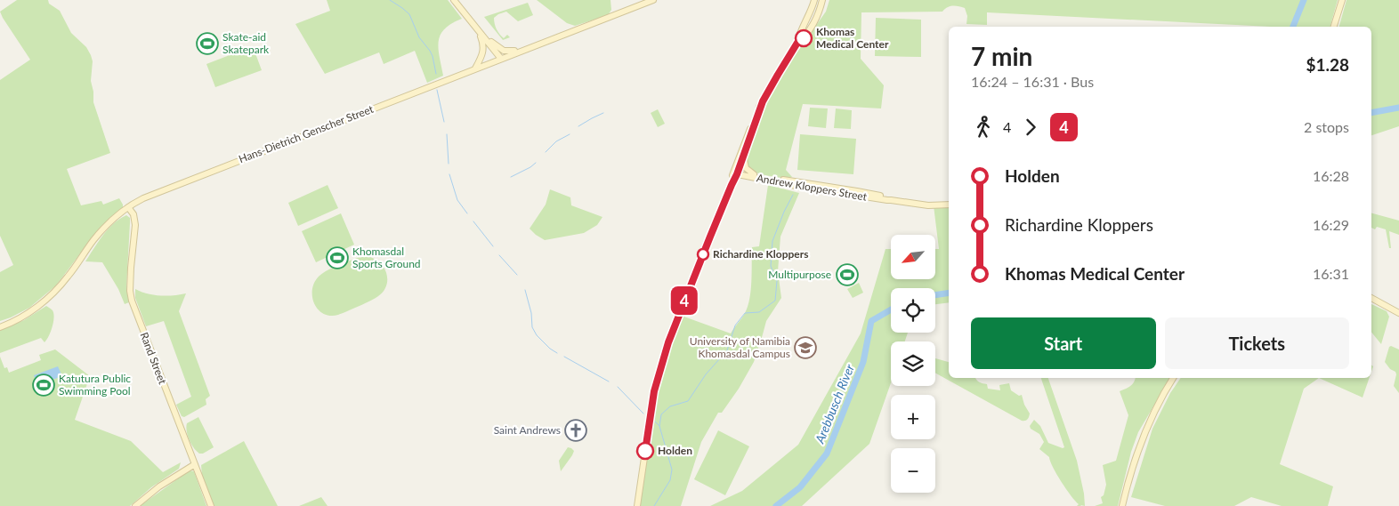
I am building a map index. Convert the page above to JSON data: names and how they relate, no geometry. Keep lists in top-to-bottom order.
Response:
{
  "streets": {
    "street": ["Hans-Dietrich Genscher Street", "Andrew Kloppers Street", "Rand Street"]
  },
  "crossings": [
    ["Hans-Dietrich Genscher Street", "Rand Street"]
  ],
  "water": ["Arebbusch River"],
  "places": {
    "other": ["Khomas Medical Center", "Richardine Kloppers", "Holden"],
    "sports": [
      "Skate-aid Skatepark",
      "Khomasdal Sports Ground",
      "Multipurpose",
      "Katutura Public Swimming Pool"
    ],
    "school or university": ["University of Namibia Khomasdal Campus"],
    "church": ["Saint Andrews"]
  },
  "lines": ["bus line 4"],
  "north": "bottom left",
  "page": {
    "on_map": "4",
    "heading": ["7 min", "16:24 – 16:31 · Bus", "$1.28"],
    "legs": ["4", "4", "2 stops"],
    "list": [
      {
        "name": "Holden",
        "value": "16:28"
      },
      {
        "name": "Richardine Kloppers",
        "value": "16:29"
      },
      {
        "name": "Khomas Medical Center",
        "value": "16:31"
      }
    ],
    "map_buttons": ["+", "−"],
    "buttons": ["Start", "Tickets"]
  }
}
